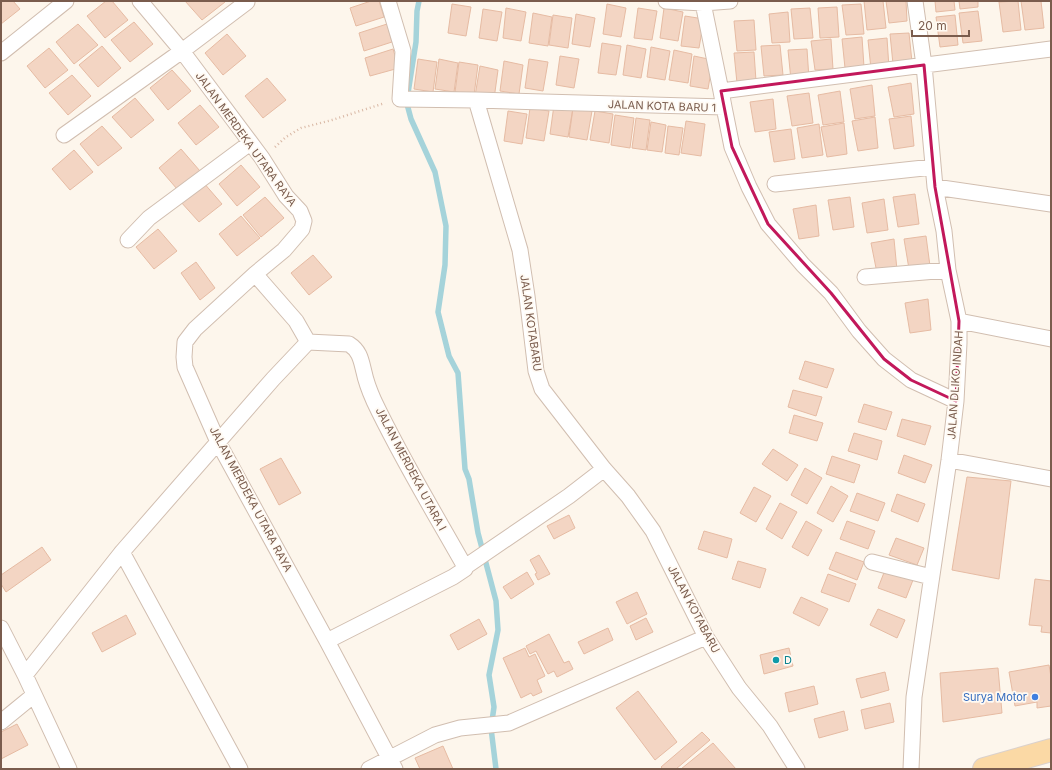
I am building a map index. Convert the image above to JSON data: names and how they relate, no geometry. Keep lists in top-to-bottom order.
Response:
{
  "streets": {
    "street": [
      "JALAN KOTA BARU 1",
      "JALAN MERDEKA UTARA RAYA",
      "JALAN KOTABARU",
      "JALAN DLIKO INDAH",
      "JALAN MERDEKA UTARA I"
    ]
  },
  "crossings": [
    ["JALAN KOTA BARU 1", "JALAN KOTABARU"],
    ["JALAN KOTA BARU 1", "JALAN DLIKO INDAH"]
  ],
  "places": ["D", "Surya Motor"],
  "scale_bar": "20 m"
}
